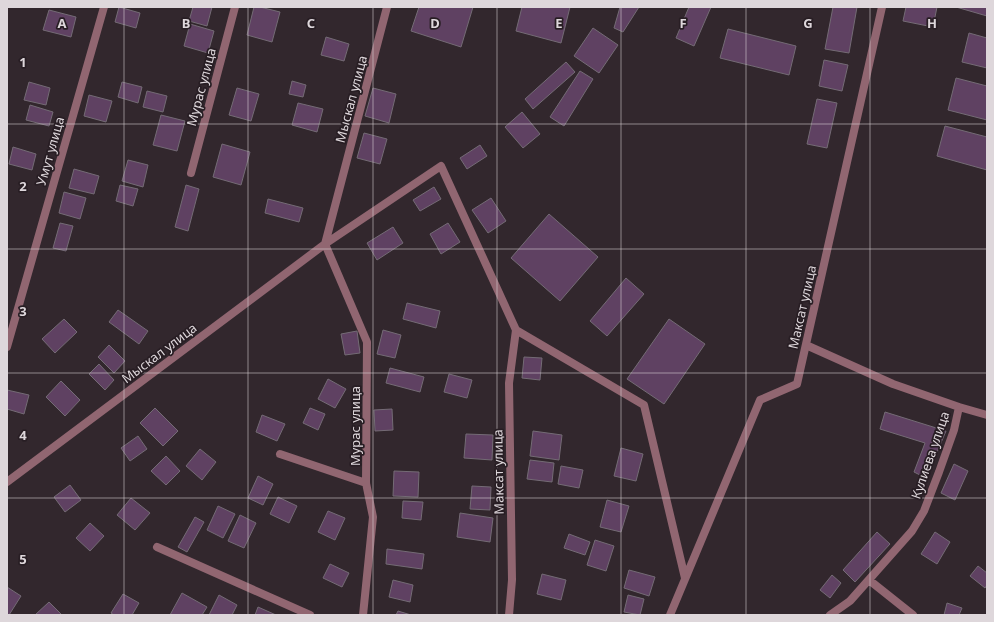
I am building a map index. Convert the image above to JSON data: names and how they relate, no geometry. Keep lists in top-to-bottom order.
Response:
{
  "streets": {
    "street": [
      "Мурас улица",
      "Мыскал улица",
      "Умут улица",
      "Максат улица",
      "Кулиева улица"
    ]
  },
  "crossings": [
    ["Мурас улица", "Мыскал улица"],
    ["Мыскал улица", "Максат улица"],
    ["Максат улица", "Кулиева улица"]
  ],
  "grid": {
    "columns": [
      "A",
      "B",
      "C",
      "D",
      "E",
      "F",
      "G",
      "H"
    ],
    "rows": [
      "1",
      "2",
      "3",
      "4",
      "5"
    ]
  }
}
